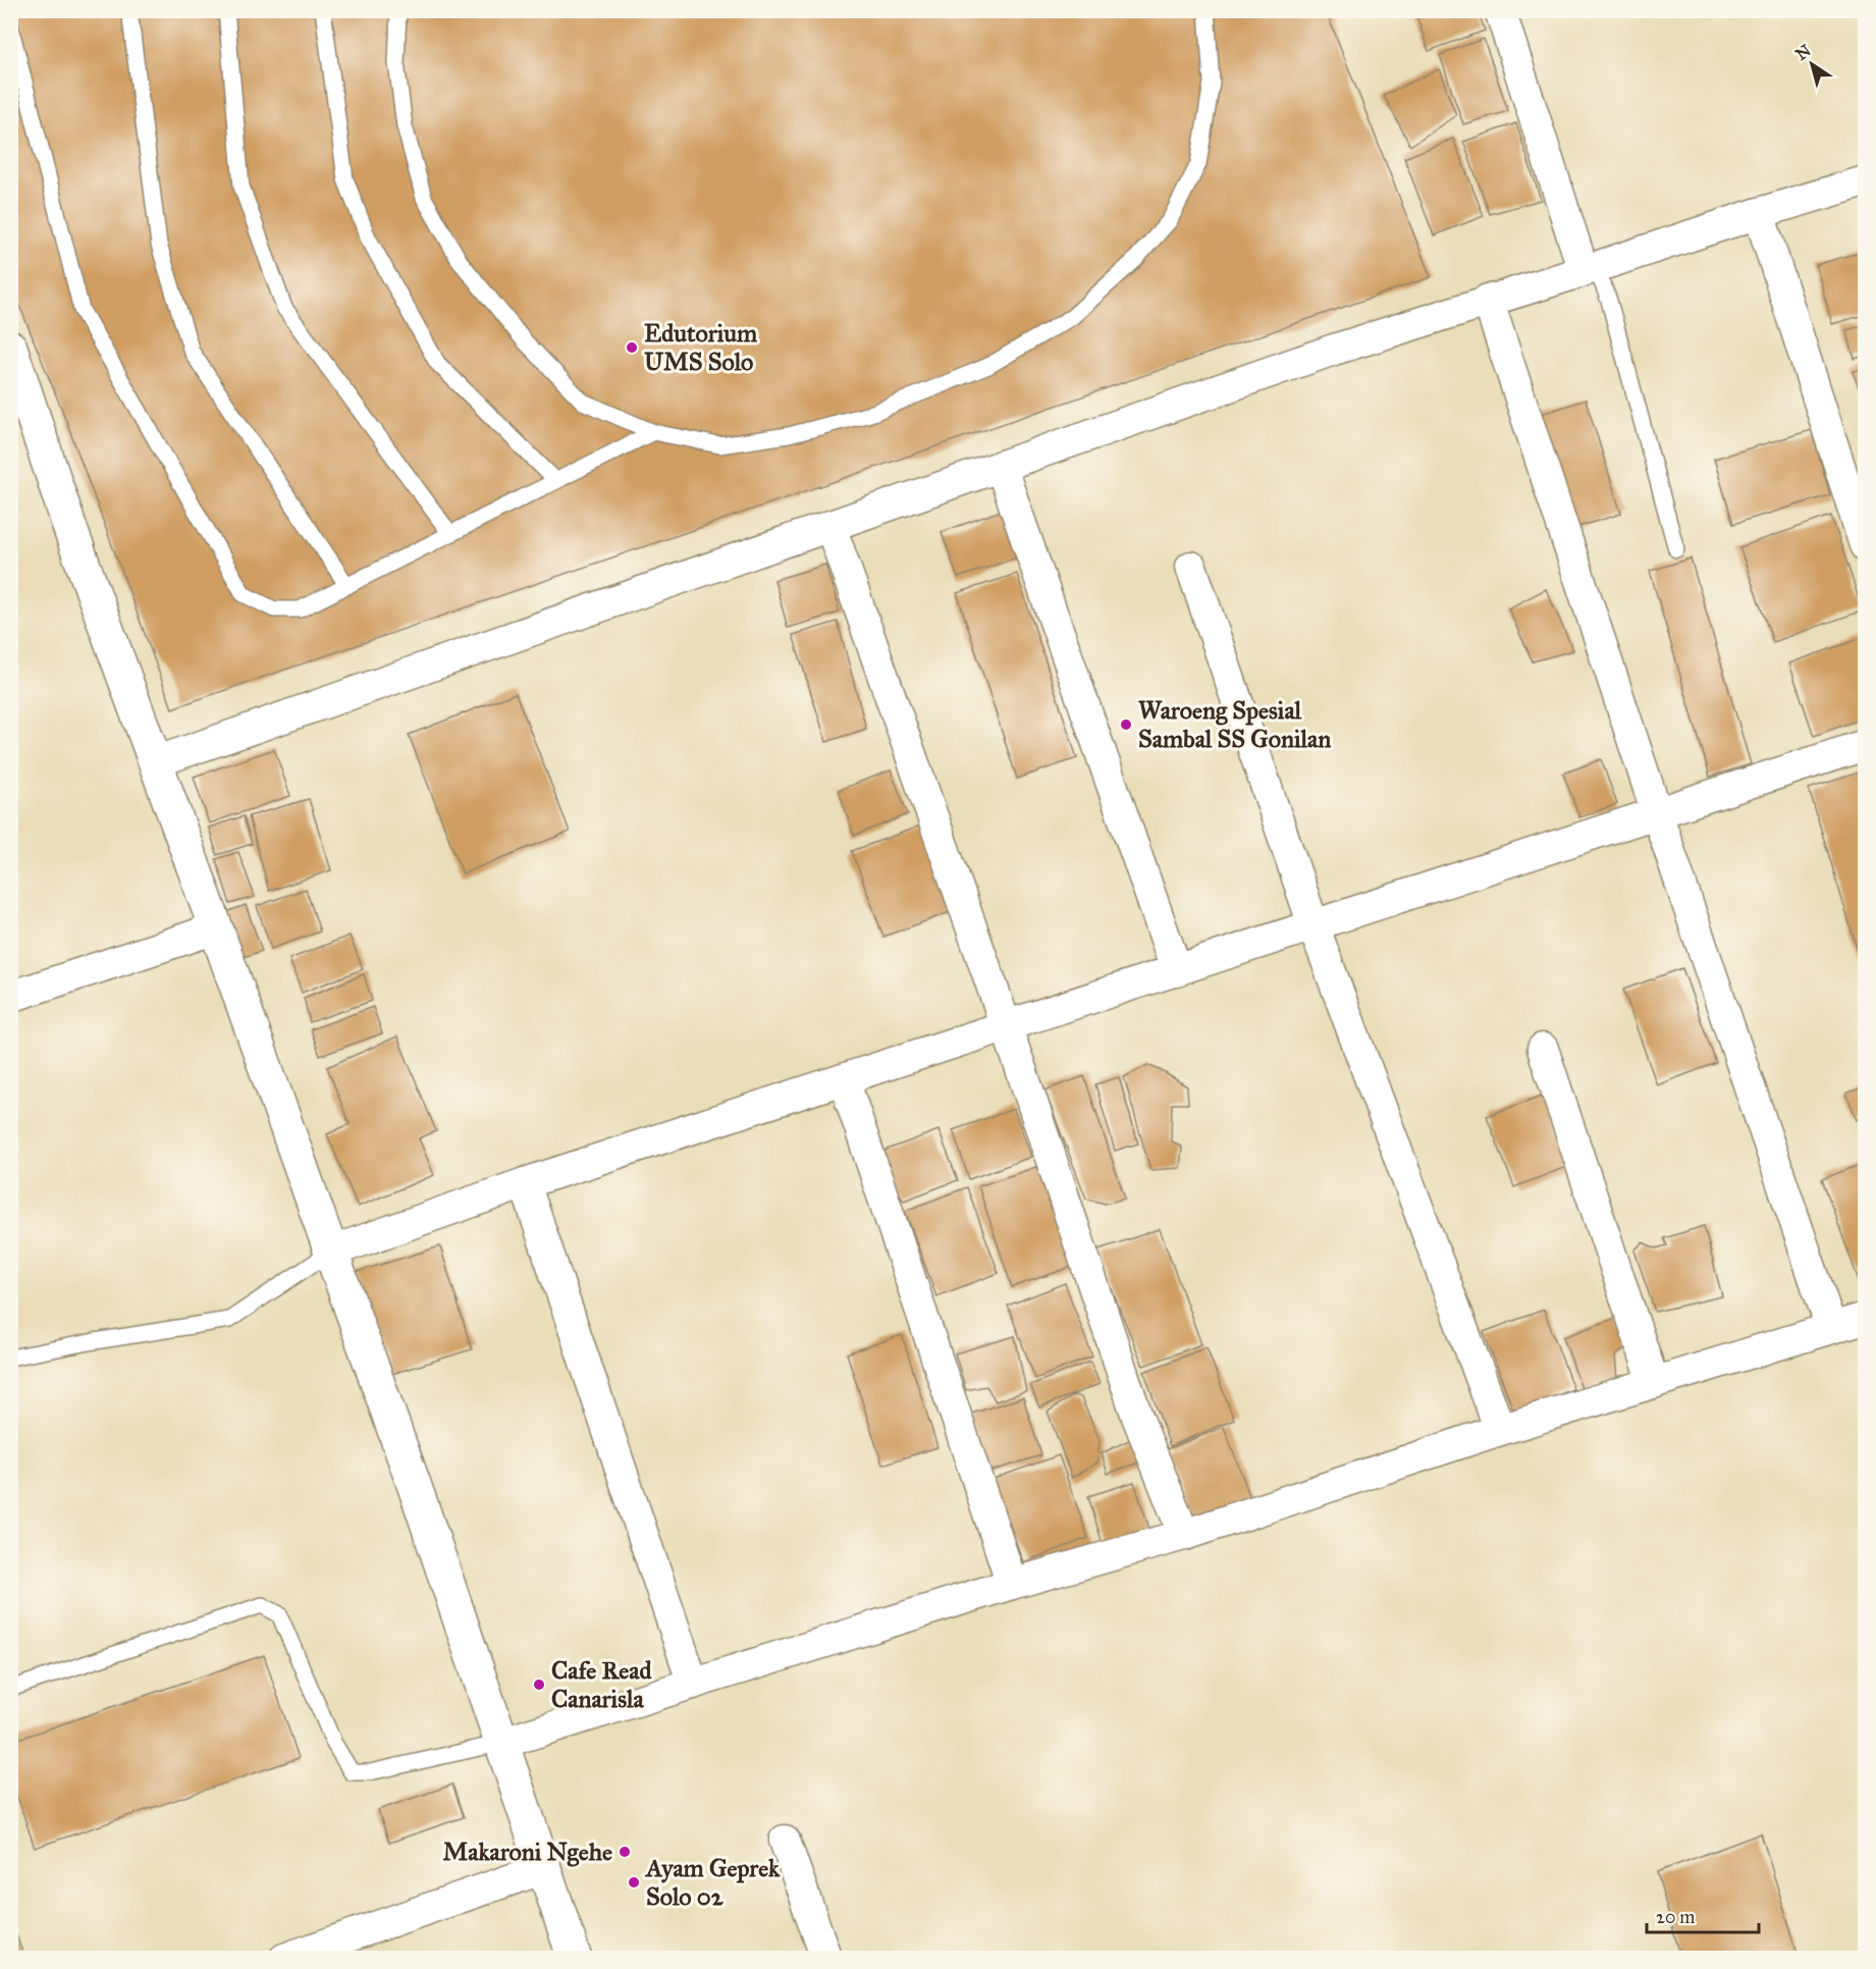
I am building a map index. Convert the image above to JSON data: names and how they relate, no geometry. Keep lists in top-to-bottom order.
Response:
{
  "places": [
    "Edutorium UMS Solo",
    "Waroeng Spesial Sambal SS Gonilan",
    "Cafe Read Canarisla",
    "Makaroni Ngehe",
    "Ayam Geprek Solo 02"
  ],
  "scale_bar": "20 m",
  "north": "top left"
}
